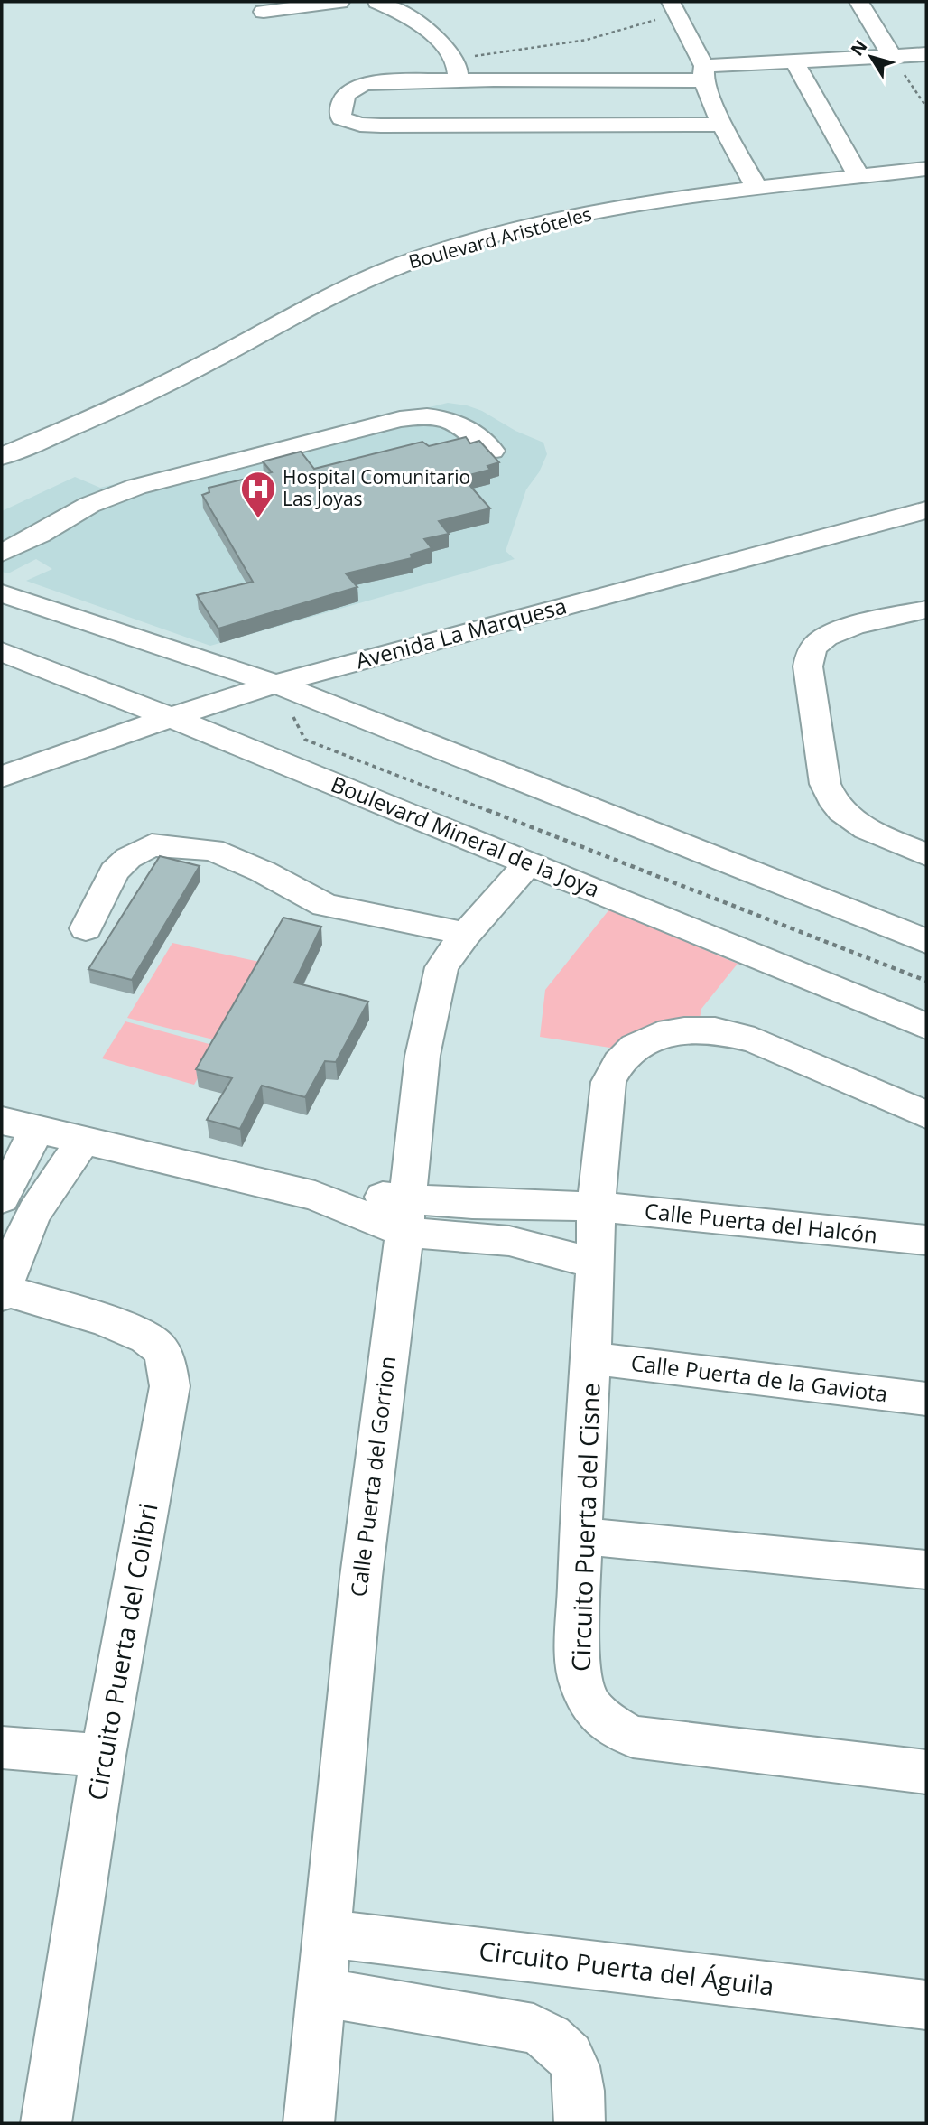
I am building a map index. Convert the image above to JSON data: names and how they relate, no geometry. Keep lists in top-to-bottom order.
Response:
{
  "streets": {
    "street": [
      "Boulevard Aristóteles",
      "Avenida La Marquesa",
      "Boulevard Mineral de la Joya",
      "Calle Puerta del Halcón",
      "Calle Puerta de la Gaviota",
      "Calle Puerta del Gorrion",
      "Circuito Puerta del Cisne",
      "Circuito Puerta del Colibri",
      "Circuito Puerta del Águila"
    ]
  },
  "crossings": [
    ["Avenida La Marquesa", "Boulevard Mineral de la Joya"],
    ["Boulevard Mineral de la Joya", "Calle Puerta del Gorrion"],
    ["Calle Puerta del Halcón", "Circuito Puerta del Cisne"],
    ["Calle Puerta de la Gaviota", "Circuito Puerta del Cisne"],
    ["Calle Puerta del Gorrion", "Circuito Puerta del Águila"]
  ],
  "places": {
    "hospital": ["Hospital Comunitario Las Joyas"]
  },
  "north": "top left"
}
